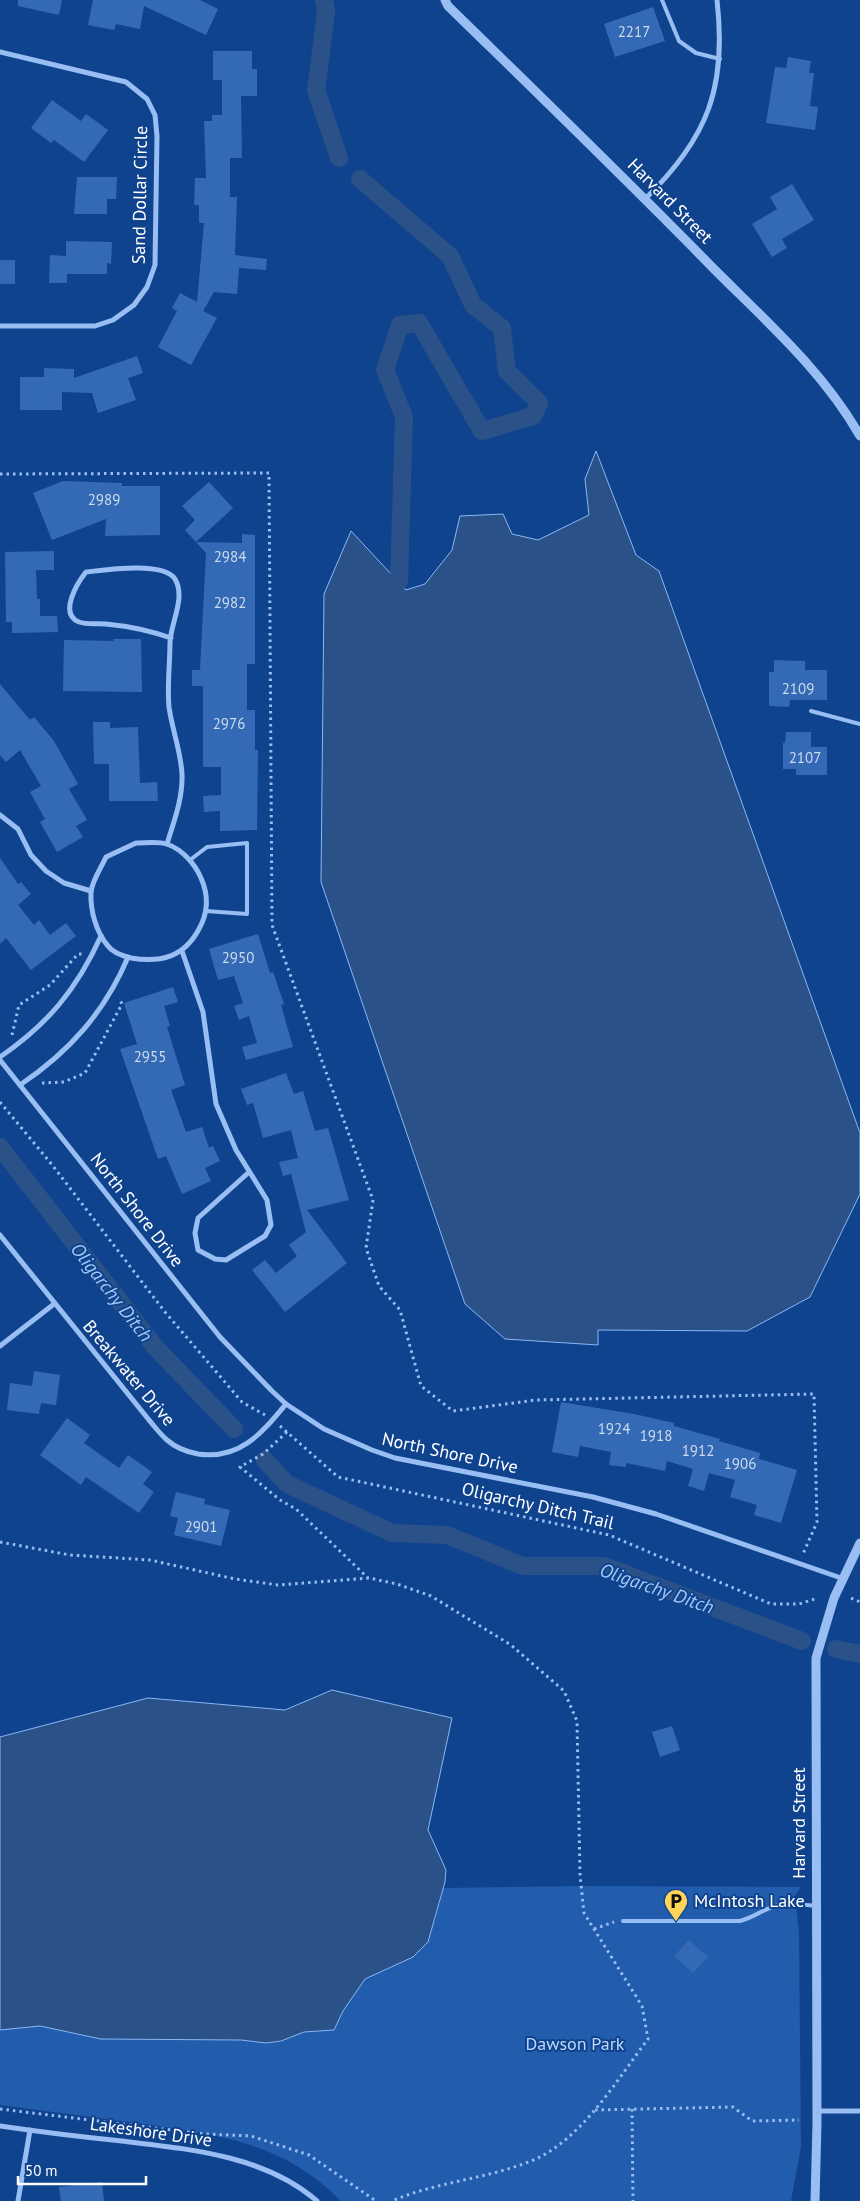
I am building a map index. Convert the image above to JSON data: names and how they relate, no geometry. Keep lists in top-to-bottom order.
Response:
{
  "streets": {
    "street": [
      "Sand Dollar Circle",
      "Harvard Street",
      "North Shore Drive",
      "Breakwater Drive",
      "Lakeshore Drive"
    ],
    "path": ["Oligarchy Ditch Trail"]
  },
  "crossings": [
    ["Harvard Street", "North Shore Drive"],
    ["North Shore Drive", "Breakwater Drive"],
    ["Breakwater Drive", "Oligarchy Ditch Trail"]
  ],
  "water": ["Oligarchy Ditch"],
  "parks": ["Dawson Park"],
  "places": {
    "parking": ["McIntosh Lake"]
  },
  "house_numbers": [
    "2217",
    "2989",
    "2984",
    "2982",
    "2109",
    "2976",
    "2107",
    "2950",
    "2955",
    "1924",
    "1918",
    "1912",
    "1906",
    "2901"
  ],
  "scale_bar": "50 m"
}
